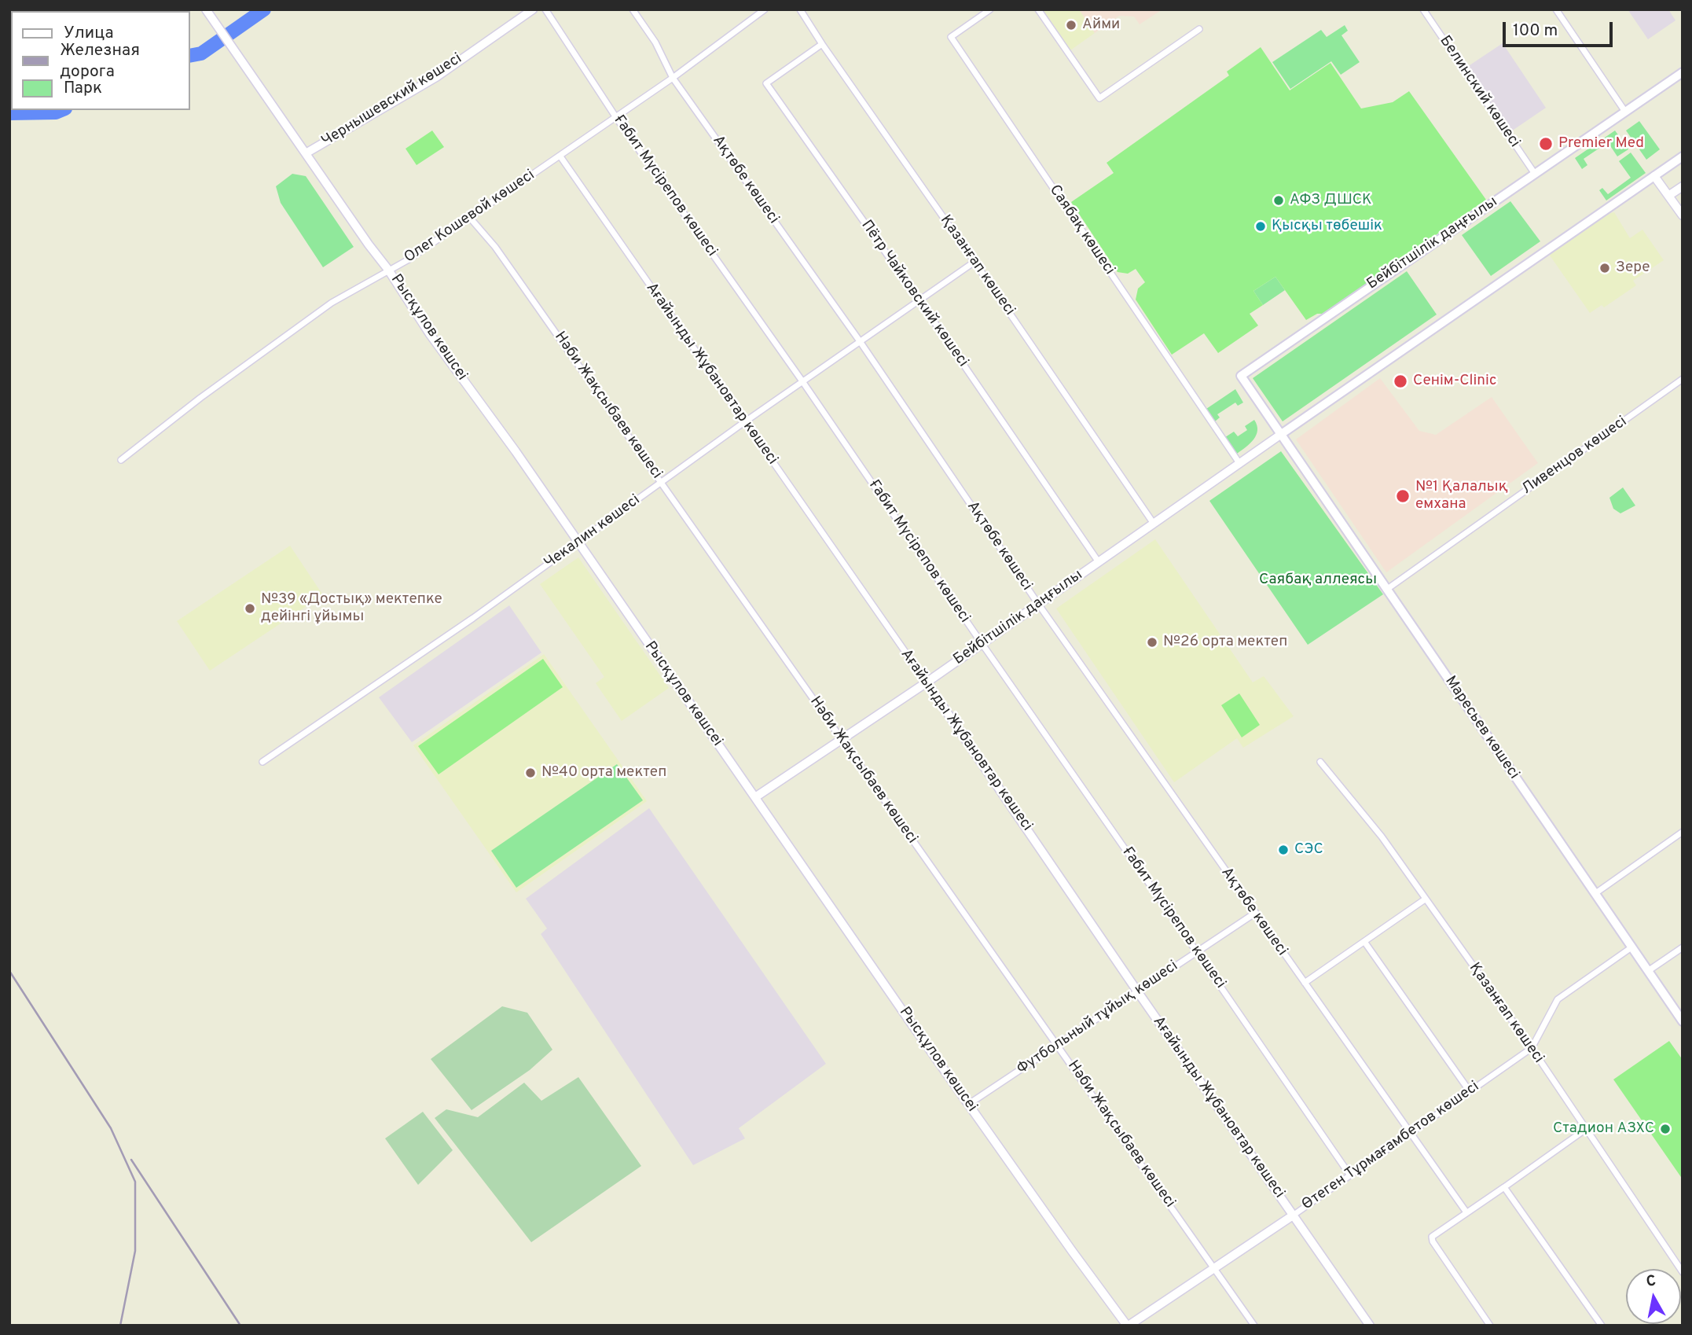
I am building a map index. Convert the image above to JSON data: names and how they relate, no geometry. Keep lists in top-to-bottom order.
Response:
{
  "streets": {
    "main road": ["Бейбітшілік даңғылы", "Маресьев көшесі"],
    "street": [
      "Белинский көшесі",
      "Чернышевский көшесі",
      "Ақтөбе көшесі",
      "Ғабит Мүсірепов көшесі",
      "Олег Кошевой көшесі",
      "Саябақ көшесі",
      "Қазанғап көшесі",
      "Пётр Чайковский көшесі",
      "Рысқұлов көшсеі",
      "Ағайынды Жұбановтар көшесі",
      "Нәби Жақсыбаев көшесі",
      "Ливенцов көшесі",
      "Чекалин көшесі",
      "Футбольный тұйық көшесі",
      "Өтеген Тұрмағамбетов көшесі"
    ]
  },
  "crossings": [
    ["Белинский көшесі", "Бейбітшілік даңғылы"],
    ["Чернышевский көшесі", "Рысқұлов көшсеі"],
    ["Ақтөбе көшесі", "Олег Кошевой көшесі"],
    ["Ақтөбе көшесі", "Бейбітшілік даңғылы"],
    ["Ақтөбе көшесі", "Чекалин көшесі"],
    ["Ақтөбе көшесі", "Футбольный тұйық көшесі"],
    ["Ақтөбе көшесі", "Өтеген Тұрмағамбетов көшесі"],
    ["Ғабит Мүсірепов көшесі", "Олег Кошевой көшесі"],
    ["Ғабит Мүсірепов көшесі", "Бейбітшілік даңғылы"],
    ["Ғабит Мүсірепов көшесі", "Чекалин көшесі"],
    ["Ғабит Мүсірепов көшесі", "Футбольный тұйық көшесі"],
    ["Ғабит Мүсірепов көшесі", "Өтеген Тұрмағамбетов көшесі"],
    ["Олег Кошевой көшесі", "Рысқұлов көшсеі"],
    ["Олег Кошевой көшесі", "Ағайынды Жұбановтар көшесі"],
    ["Олег Кошевой көшесі", "Нәби Жақсыбаев көшесі"],
    ["Саябақ көшесі", "Бейбітшілік даңғылы"],
    ["Бейбітшілік даңғылы", "Қазанғап көшесі"],
    ["Бейбітшілік даңғылы", "Пётр Чайковский көшесі"],
    ["Бейбітшілік даңғылы", "Рысқұлов көшсеі"],
    ["Бейбітшілік даңғылы", "Ағайынды Жұбановтар көшесі"],
    ["Бейбітшілік даңғылы", "Нәби Жақсыбаев көшесі"],
    ["Бейбітшілік даңғылы", "Маресьев көшесі"],
    ["Қазанғап көшесі", "Пётр Чайковский көшесі"],
    ["Қазанғап көшесі", "Чекалин көшесі"],
    ["Қазанғап көшесі", "Өтеген Тұрмағамбетов көшесі"],
    ["Пётр Чайковский көшесі", "Чекалин көшесі"],
    ["Рысқұлов көшсеі", "Чекалин көшесі"],
    ["Рысқұлов көшсеі", "Футбольный тұйық көшесі"],
    ["Рысқұлов көшсеі", "Өтеген Тұрмағамбетов көшесі"],
    ["Ағайынды Жұбановтар көшесі", "Чекалин көшесі"],
    ["Ағайынды Жұбановтар көшесі", "Футбольный тұйық көшесі"],
    ["Ағайынды Жұбановтар көшесі", "Өтеген Тұрмағамбетов көшесі"],
    ["Нәби Жақсыбаев көшесі", "Чекалин көшесі"],
    ["Нәби Жақсыбаев көшесі", "Футбольный тұйық көшесі"],
    ["Нәби Жақсыбаев көшесі", "Өтеген Тұрмағамбетов көшесі"],
    ["Ливенцов көшесі", "Маресьев көшесі"],
    ["Маресьев көшесі", "Өтеген Тұрмағамбетов көшесі"]
  ],
  "parks": ["Саябақ аллеясы"],
  "places": [
    "Айми",
    "Premier Med",
    "АФЗ ДШСК",
    "Қысқы төбешік",
    "Зере",
    "Сенім-Clinic",
    "№1 Қалалық емхана",
    "№39 «Достық» мектепке дейінгі ұйымы",
    "№26 орта мектеп",
    "№40 орта мектеп",
    "СЭС",
    "Стадион АЗХС"
  ],
  "legend": ["Улица", "Железная дорога", "Парк"],
  "scale_bar": "100 m",
  "north": "top"
}
